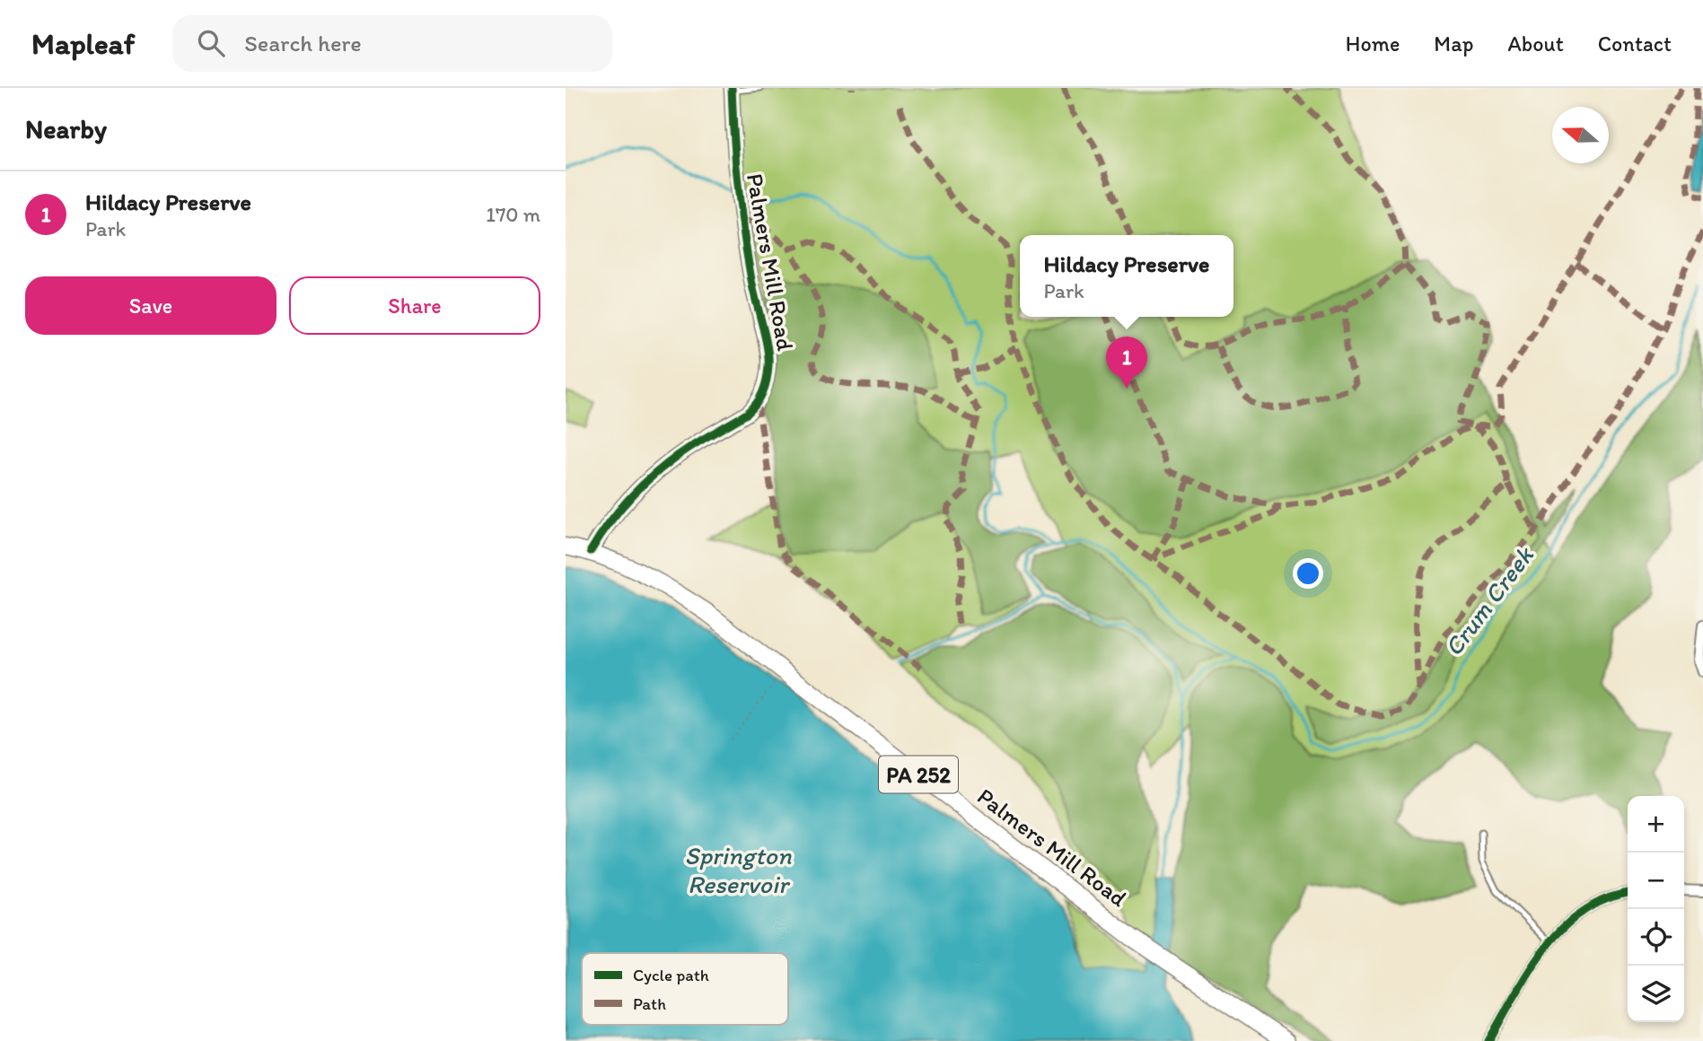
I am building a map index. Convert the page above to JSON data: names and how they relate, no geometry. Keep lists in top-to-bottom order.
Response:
{
  "streets": {
    "main road": ["Palmers Mill Road", "PA 252"]
  },
  "crossings": [
    ["Palmers Mill Road", "PA 252"]
  ],
  "water": ["Crum Creek", "Springton Reservoir"],
  "legend": ["Cycle path", "Path"],
  "north": "left",
  "page": {
    "header": "Mapleaf",
    "search": "Search here",
    "nav": [
      "Home",
      "Map",
      "About",
      "Contact"
    ],
    "heading": "Nearby",
    "list": [
      {
        "mark": "1",
        "name": "Hildacy Preserve",
        "note": "Park",
        "value": "170 m"
      }
    ],
    "popup": ["Hildacy Preserve", "Park"],
    "buttons": ["Save", "Share"],
    "pins": "1",
    "map_buttons": ["+", "−"]
  }
}
